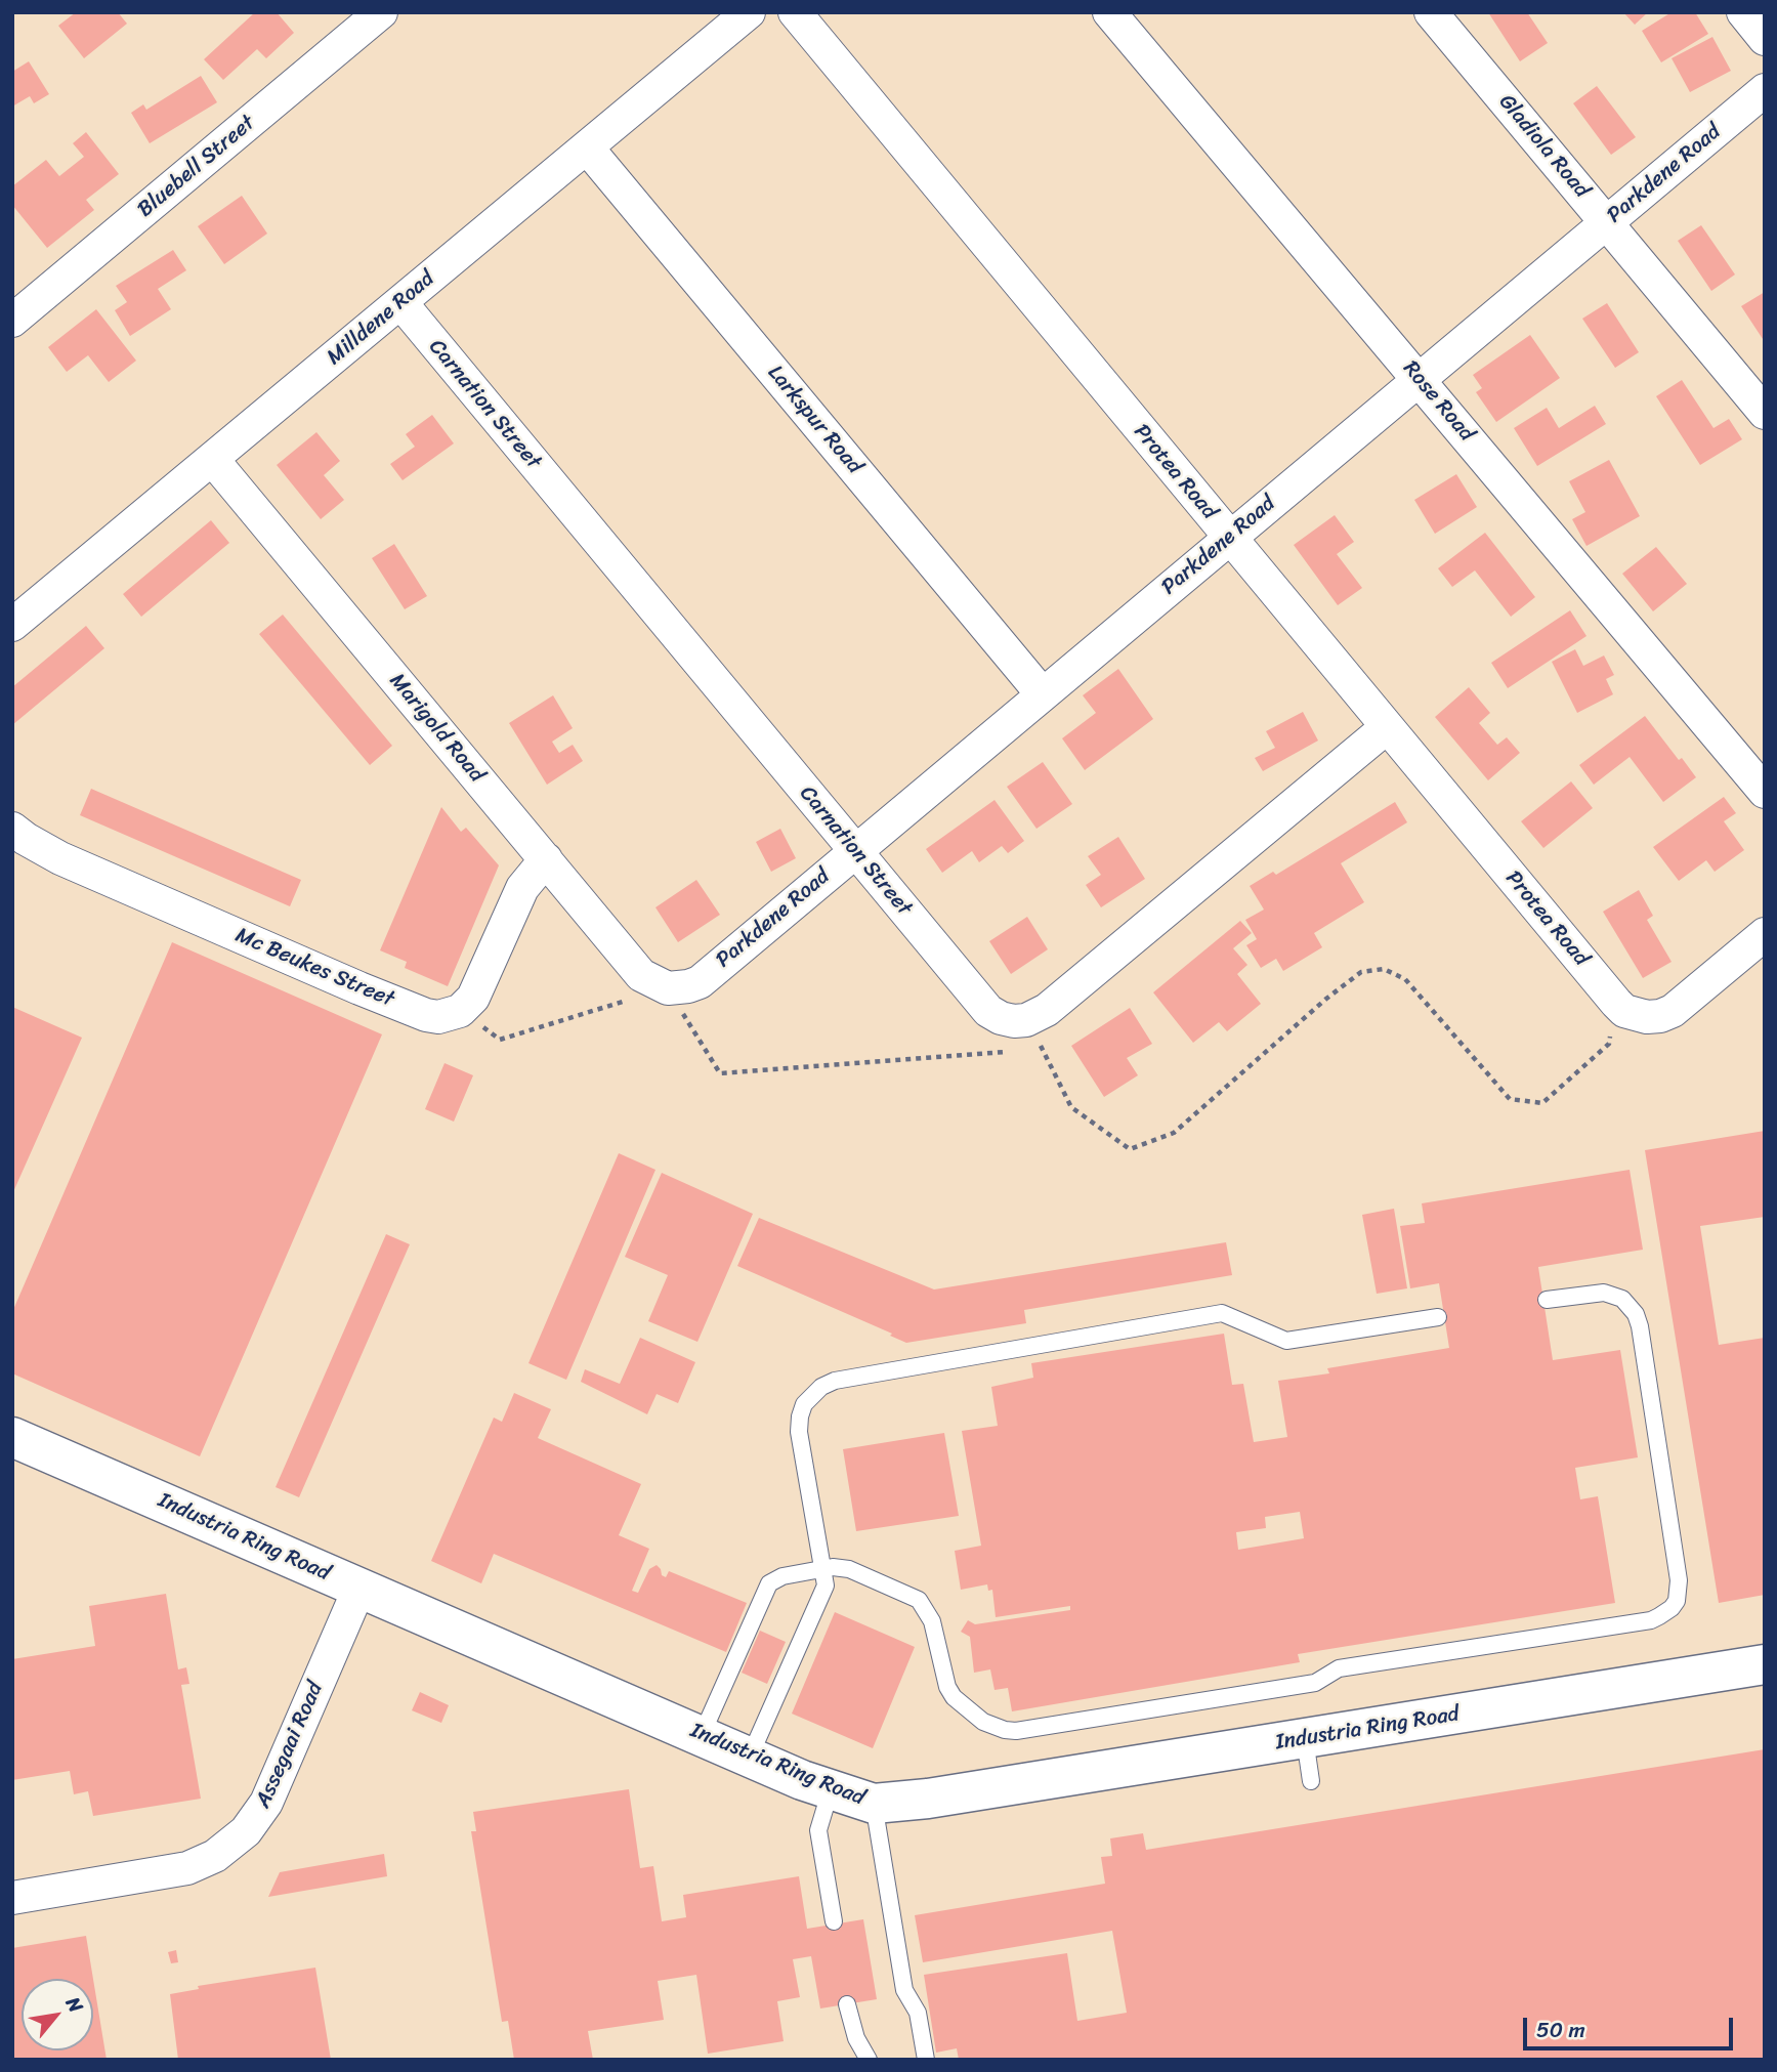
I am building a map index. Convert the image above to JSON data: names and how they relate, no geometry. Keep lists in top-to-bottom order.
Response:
{
  "streets": {
    "street": [
      "Gladiola Road",
      "Bluebell Street",
      "Parkdene Road",
      "Milldene Road",
      "Rose Road",
      "Carnation Street",
      "Larkspur Road",
      "Protea Road",
      "Marigold Road",
      "Mc Beukes Street",
      "Industria Ring Road",
      "Assegaai Road"
    ]
  },
  "crossings": [
    ["Gladiola Road", "Parkdene Road"],
    ["Parkdene Road", "Rose Road"],
    ["Parkdene Road", "Carnation Street"],
    ["Parkdene Road", "Larkspur Road"],
    ["Parkdene Road", "Protea Road"],
    ["Parkdene Road", "Marigold Road"],
    ["Milldene Road", "Carnation Street"],
    ["Milldene Road", "Larkspur Road"],
    ["Milldene Road", "Marigold Road"],
    ["Industria Ring Road", "Assegaai Road"]
  ],
  "scale_bar": "50 m",
  "north": "top right"
}
